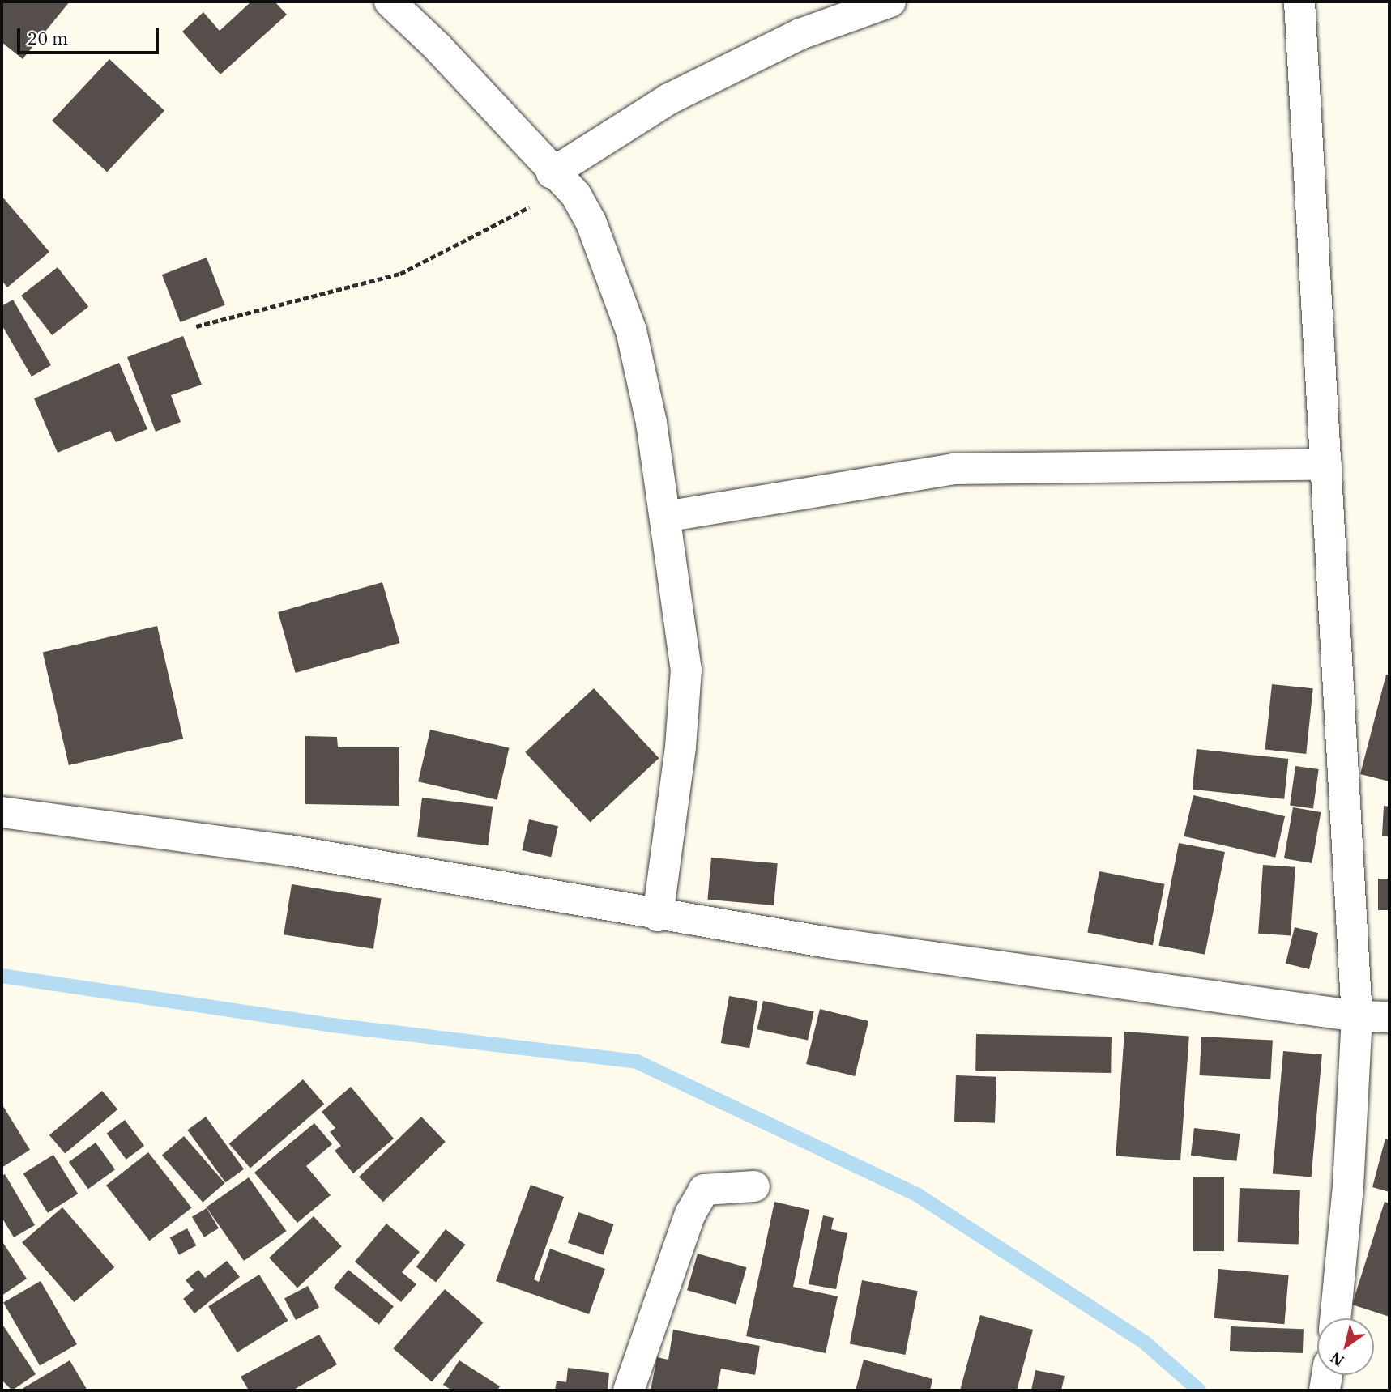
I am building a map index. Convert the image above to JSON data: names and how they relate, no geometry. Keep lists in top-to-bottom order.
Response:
{
  "scale_bar": "20 m",
  "north": "bottom left"
}
